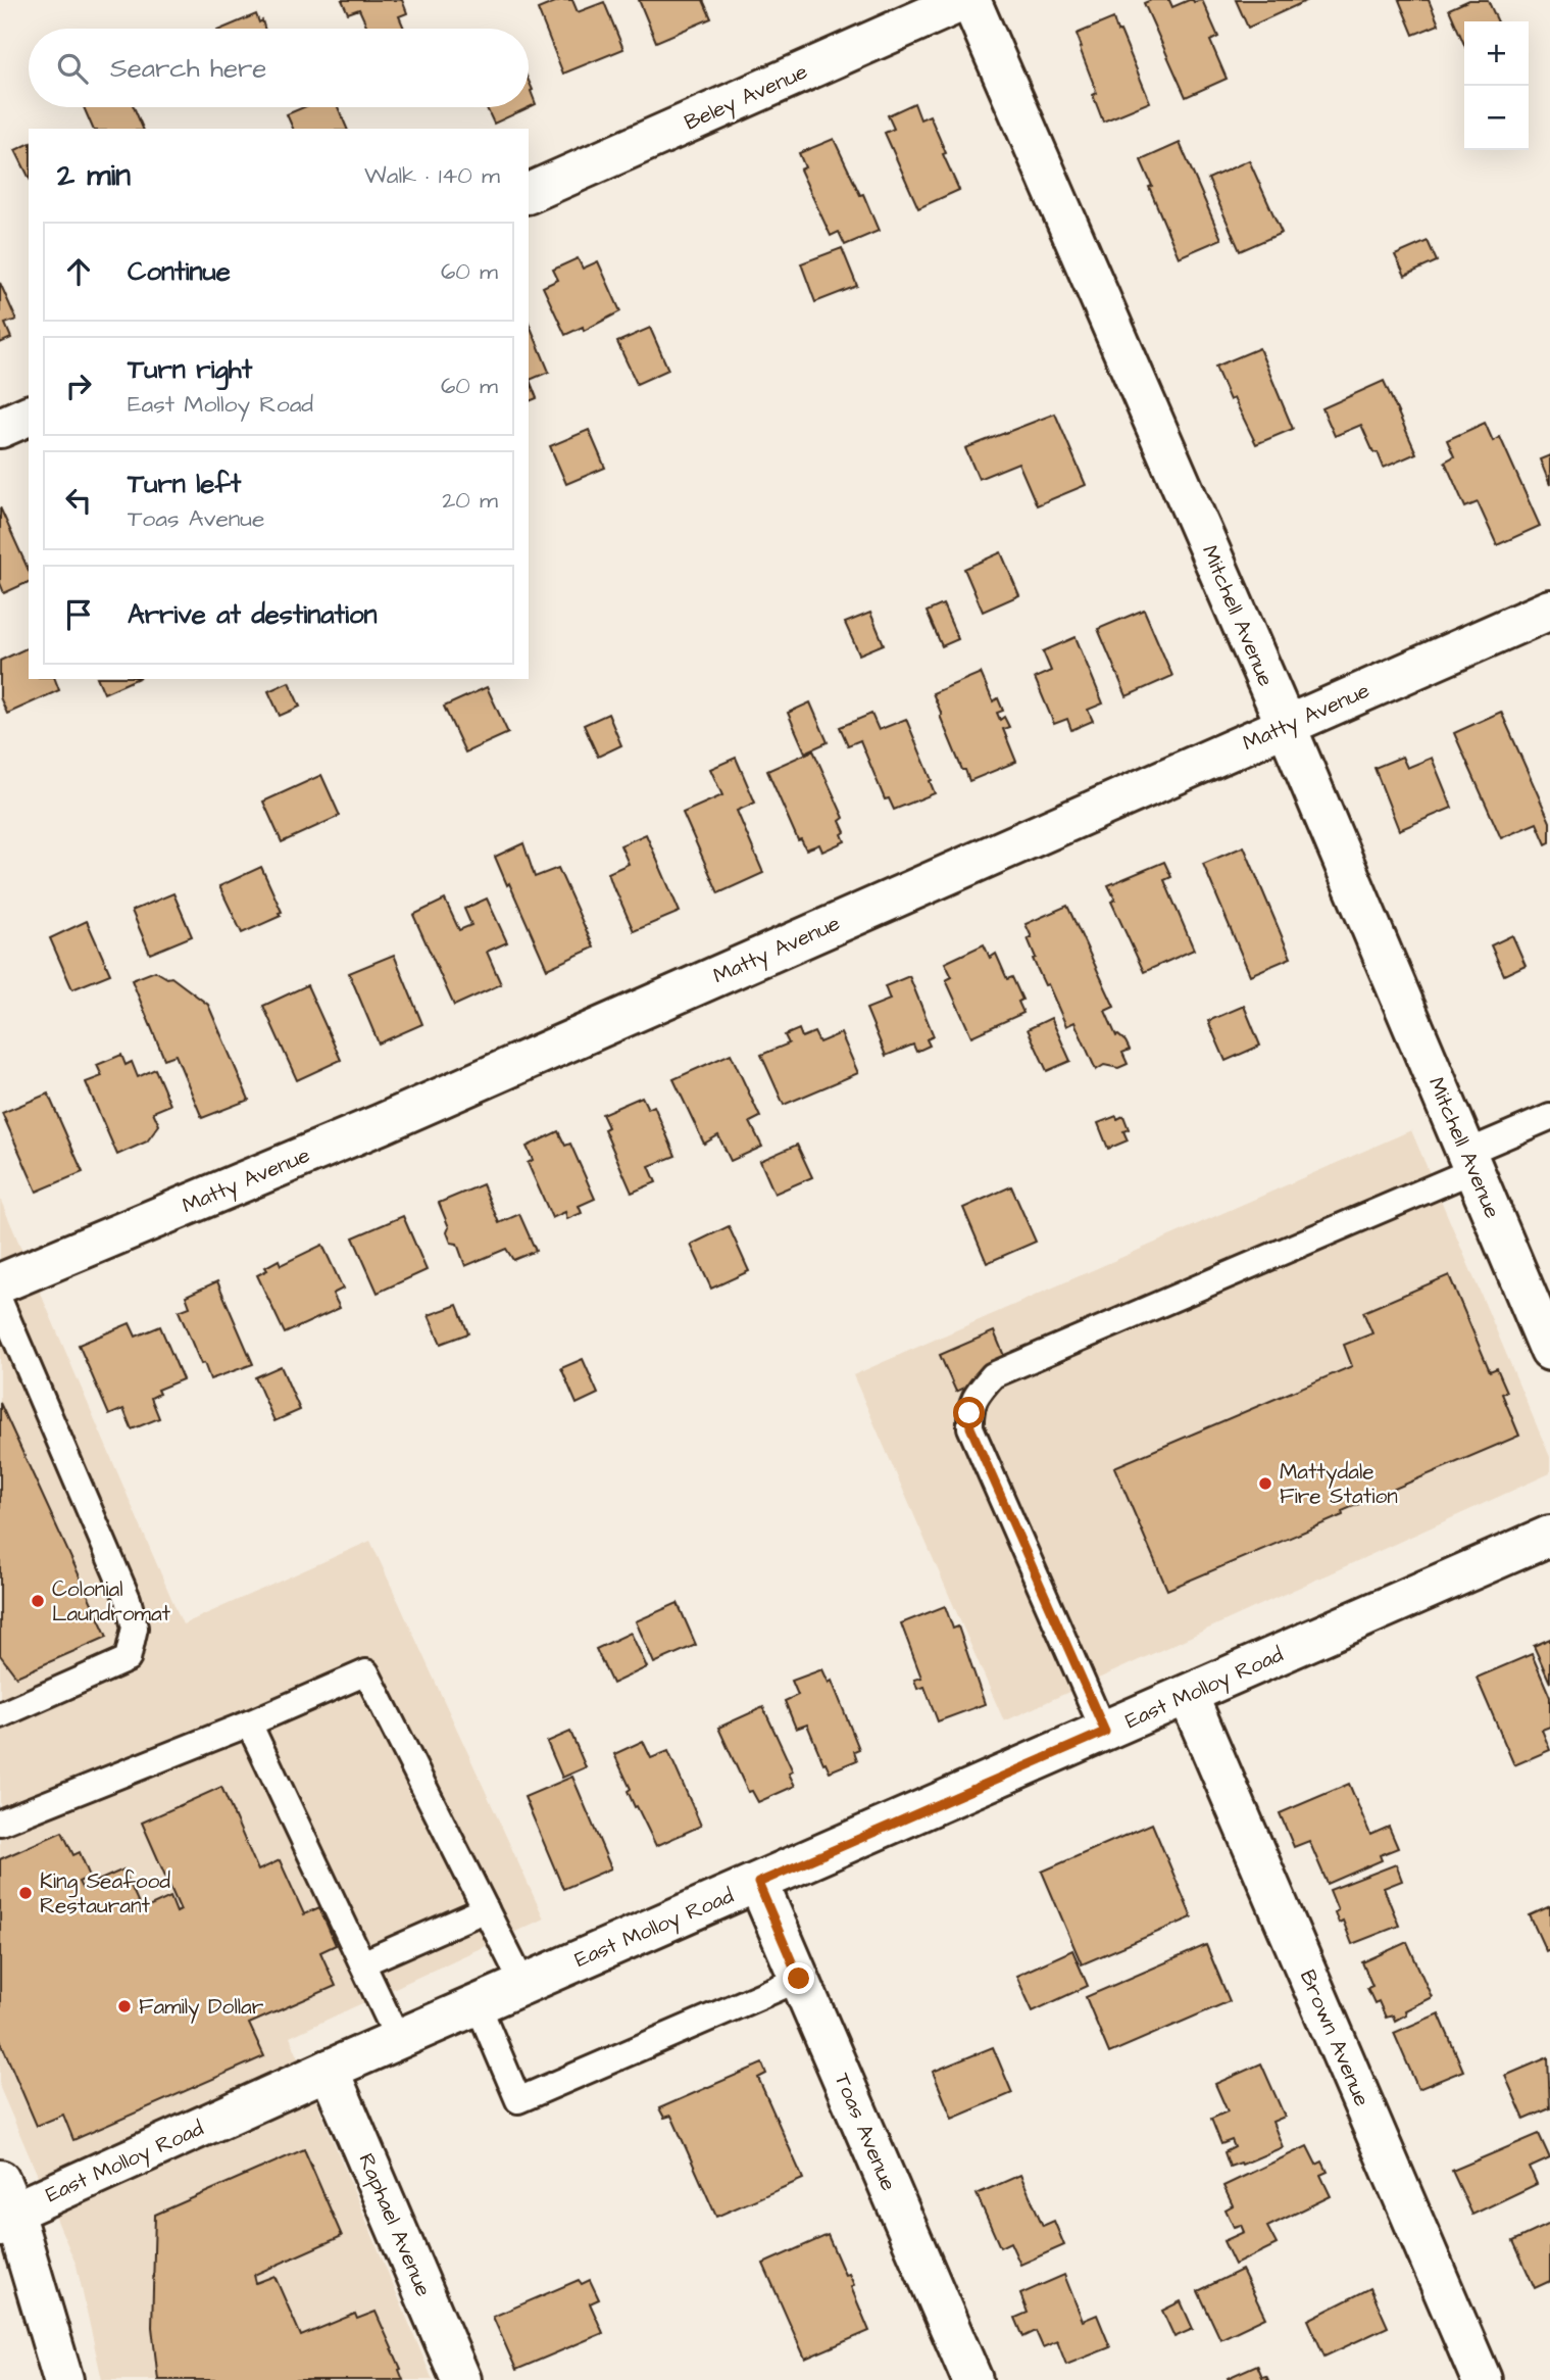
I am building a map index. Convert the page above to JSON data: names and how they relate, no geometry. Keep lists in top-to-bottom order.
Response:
{
  "streets": {
    "street": [
      "Beley Avenue",
      "Mitchell Avenue",
      "Matty Avenue",
      "East Molloy Road",
      "Brown Avenue",
      "Toas Avenue",
      "Raphael Avenue"
    ]
  },
  "crossings": [
    ["Mitchell Avenue", "Matty Avenue"],
    ["East Molloy Road", "Brown Avenue"],
    ["East Molloy Road", "Toas Avenue"],
    ["East Molloy Road", "Raphael Avenue"]
  ],
  "places": [
    "Mattydale Fire Station",
    "Colonial Laundromat",
    "King Seafood Restaurant",
    "Family Dollar"
  ],
  "page": {
    "map_buttons": ["+", "−"],
    "search": "Search here",
    "heading": ["2 min", "Walk · 140 m"],
    "list": [
      ["Continue", "60 m"],
      ["Turn right", "East Molloy Road", "60 m"],
      ["Turn left", "Toas Avenue", "20 m"],
      "Arrive at destination"
    ]
  }
}
